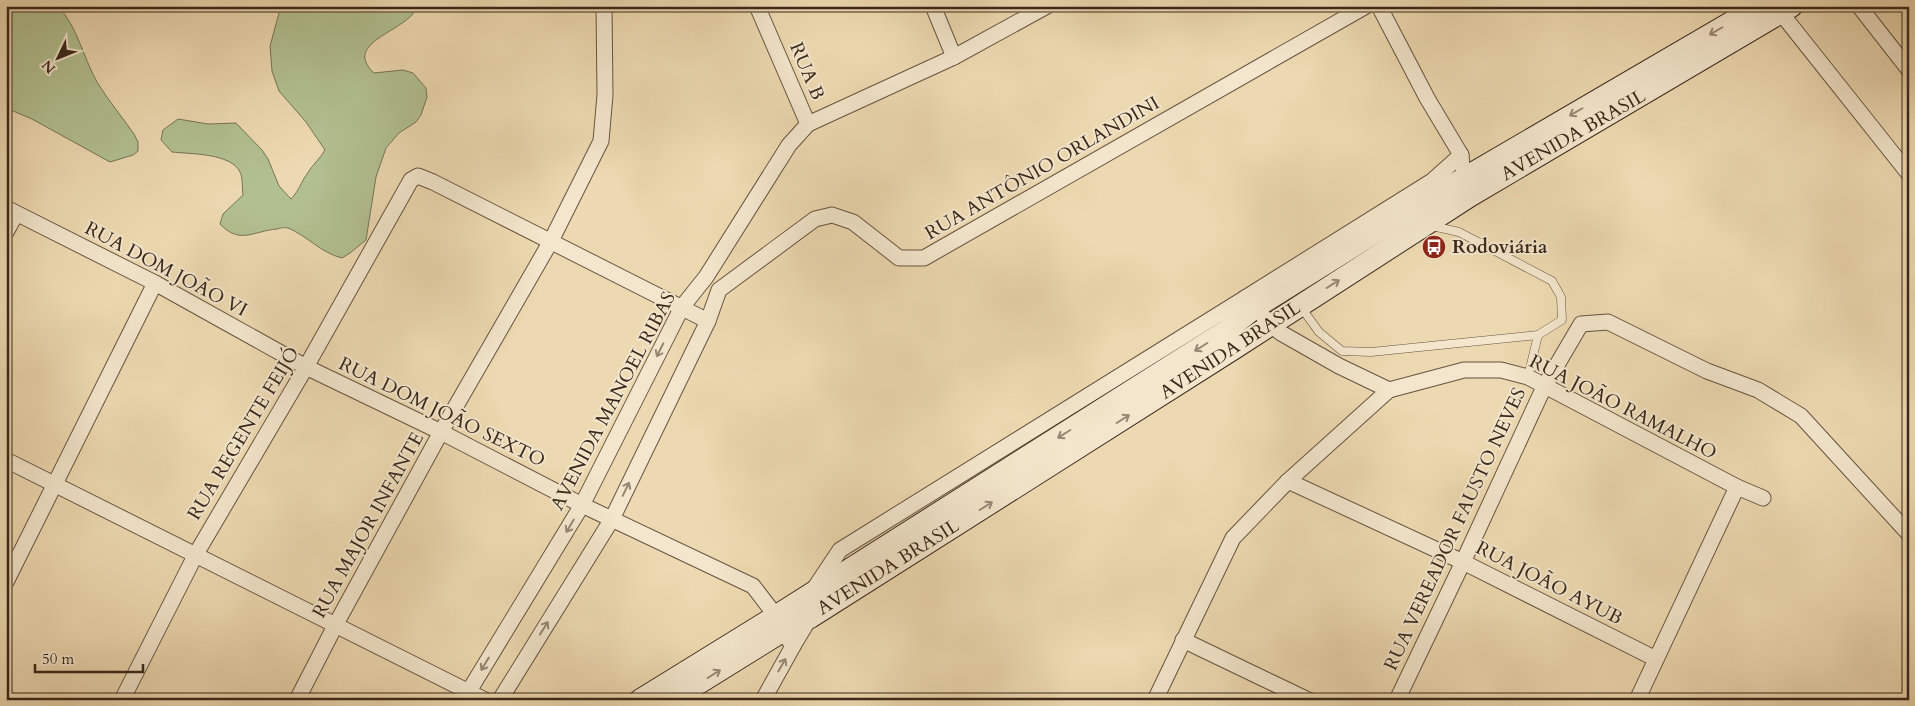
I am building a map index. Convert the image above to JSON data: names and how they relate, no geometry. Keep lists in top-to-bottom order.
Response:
{
  "streets": {
    "main road": ["AVENIDA BRASIL"],
    "street": [
      "RUA B",
      "RUA ANTÔNIO ORLANDINI",
      "RUA DOM JOÃO VI",
      "AVENIDA MANOEL RIBAS",
      "RUA JOÃO RAMALHO",
      "RUA DOM JOÃO SEXTO",
      "RUA REGENTE FEIJÓ",
      "RUA MAJOR INFANTE",
      "RUA VEREADOR FAUSTO NEVES",
      "RUA JOÃO AYUB"
    ]
  },
  "crossings": [
    ["RUA B", "AVENIDA MANOEL RIBAS"],
    ["AVENIDA BRASIL", "RUA DOM JOÃO SEXTO"],
    ["RUA DOM JOÃO VI", "RUA DOM JOÃO SEXTO"],
    ["RUA DOM JOÃO VI", "RUA REGENTE FEIJÓ"],
    ["AVENIDA MANOEL RIBAS", "RUA DOM JOÃO SEXTO"],
    ["RUA JOÃO RAMALHO", "RUA VEREADOR FAUSTO NEVES"],
    ["RUA DOM JOÃO SEXTO", "RUA REGENTE FEIJÓ"],
    ["RUA DOM JOÃO SEXTO", "RUA MAJOR INFANTE"],
    ["RUA REGENTE FEIJÓ", "RUA MAJOR INFANTE"],
    ["RUA VEREADOR FAUSTO NEVES", "RUA JOÃO AYUB"]
  ],
  "places": {
    "bus stop": ["Rodoviária"]
  },
  "scale_bar": "50 m",
  "north": "bottom left"
}
